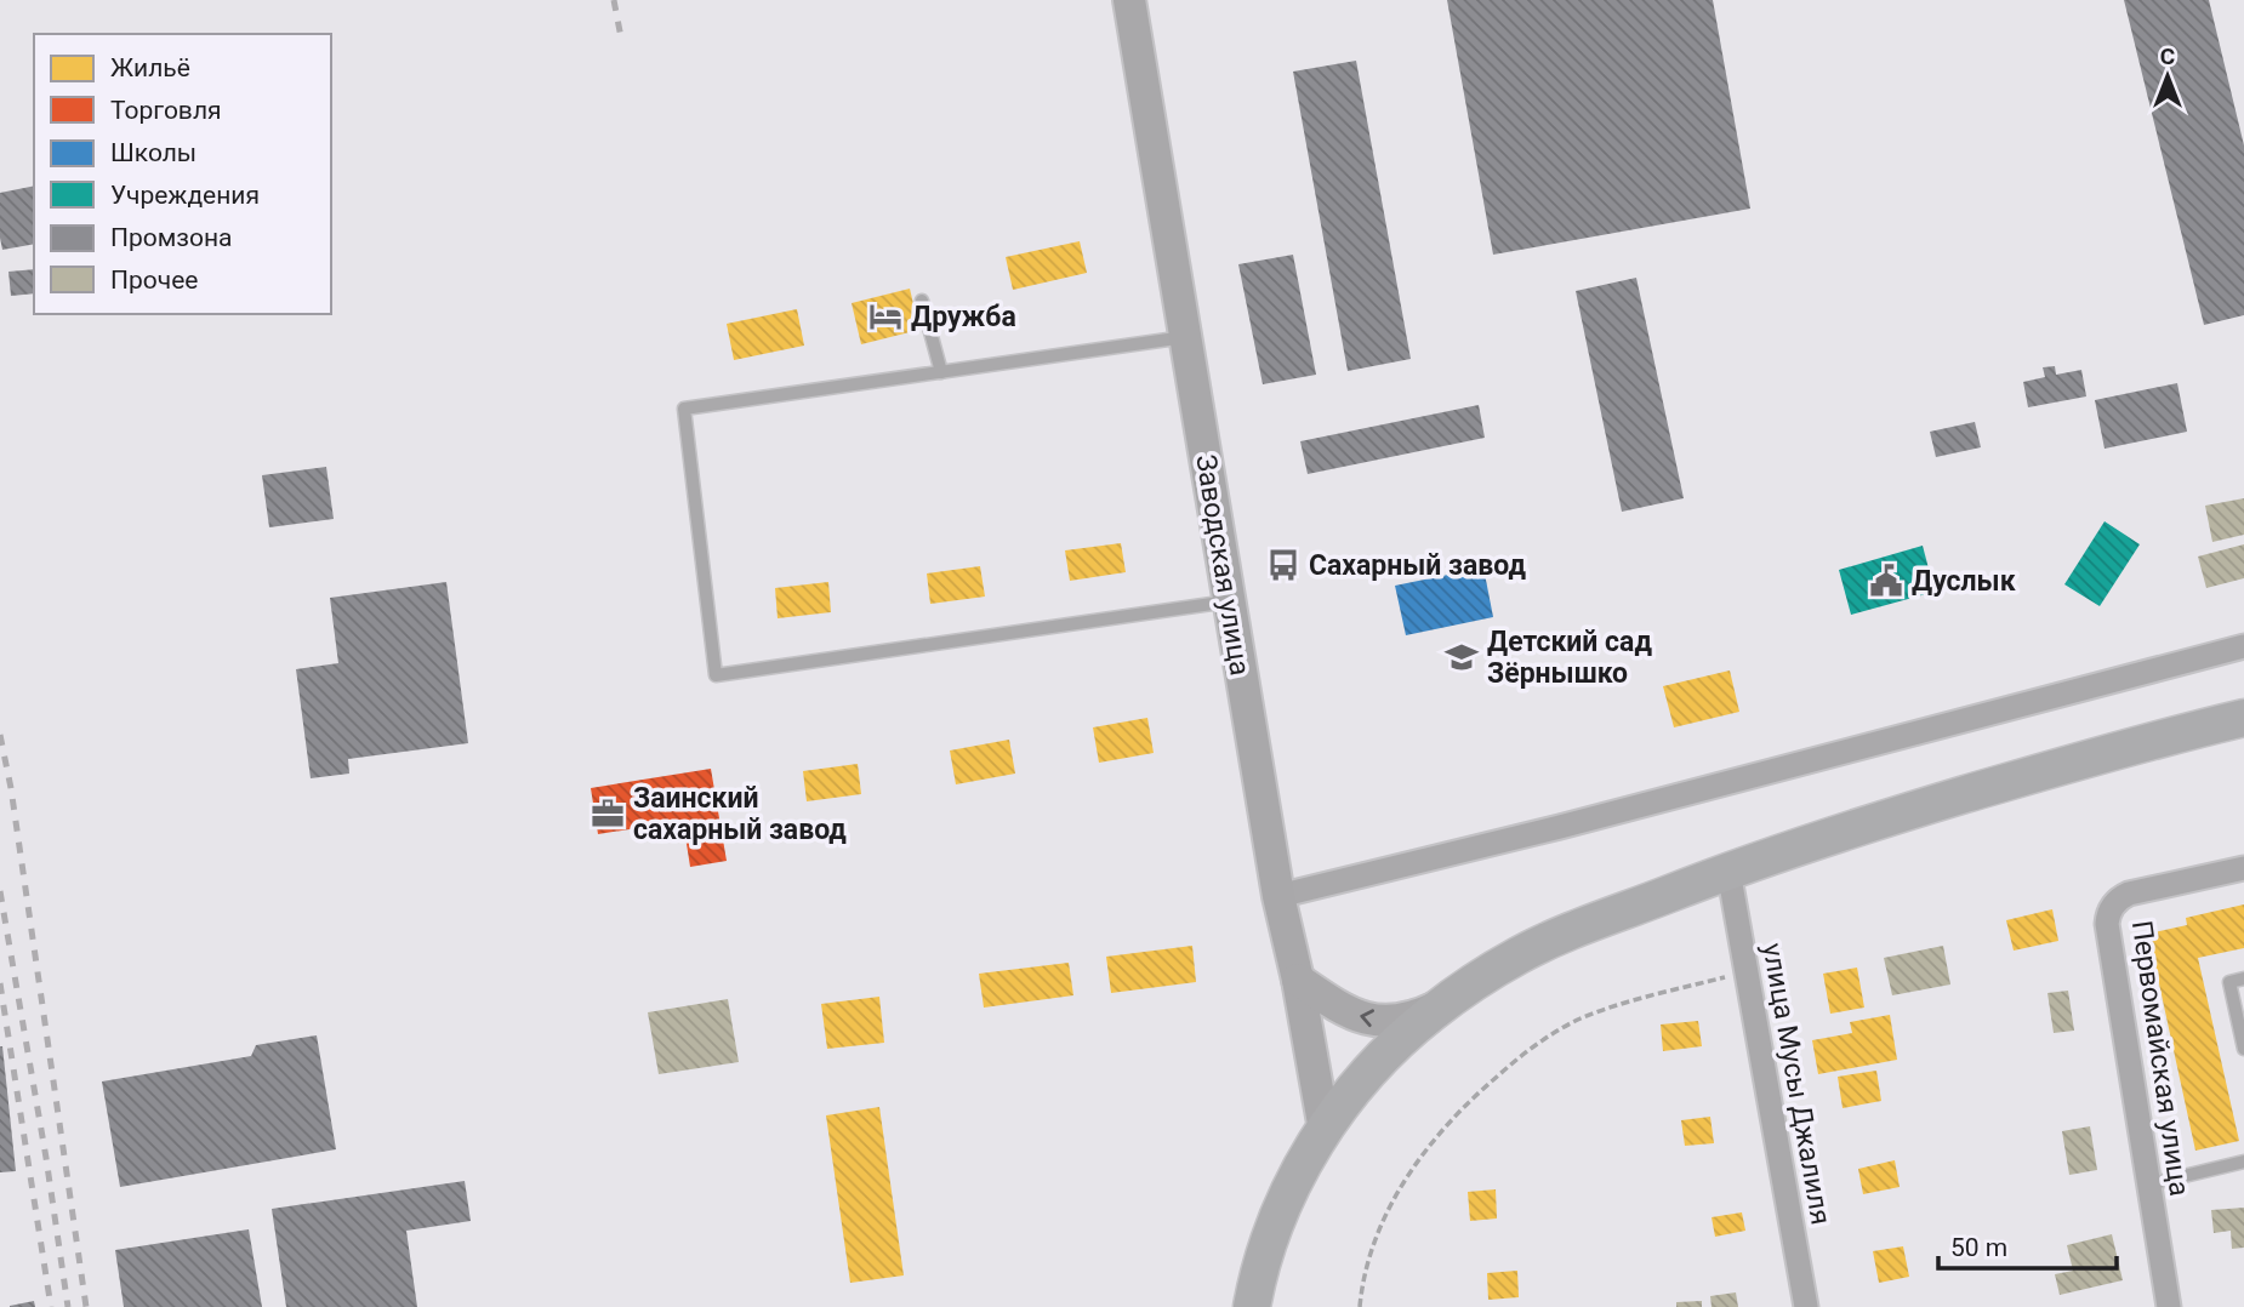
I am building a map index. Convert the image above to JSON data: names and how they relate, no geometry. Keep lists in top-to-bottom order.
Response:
{
  "streets": {
    "main road": ["Заводская улица"],
    "street": ["Первомайская улица", "улица Мусы Джалиля"]
  },
  "places": {
    "hotel": ["Дружба"],
    "bus stop": ["Сахарный завод"],
    "public building": ["Дуслык"],
    "school or university": ["Детский сад Зёрнышко"],
    "office": ["Заинский сахарный завод"]
  },
  "legend": [
    "Жильё",
    "Торговля",
    "Школы",
    "Учреждения",
    "Промзона",
    "Прочее"
  ],
  "scale_bar": "50 m",
  "north": "top"
}
